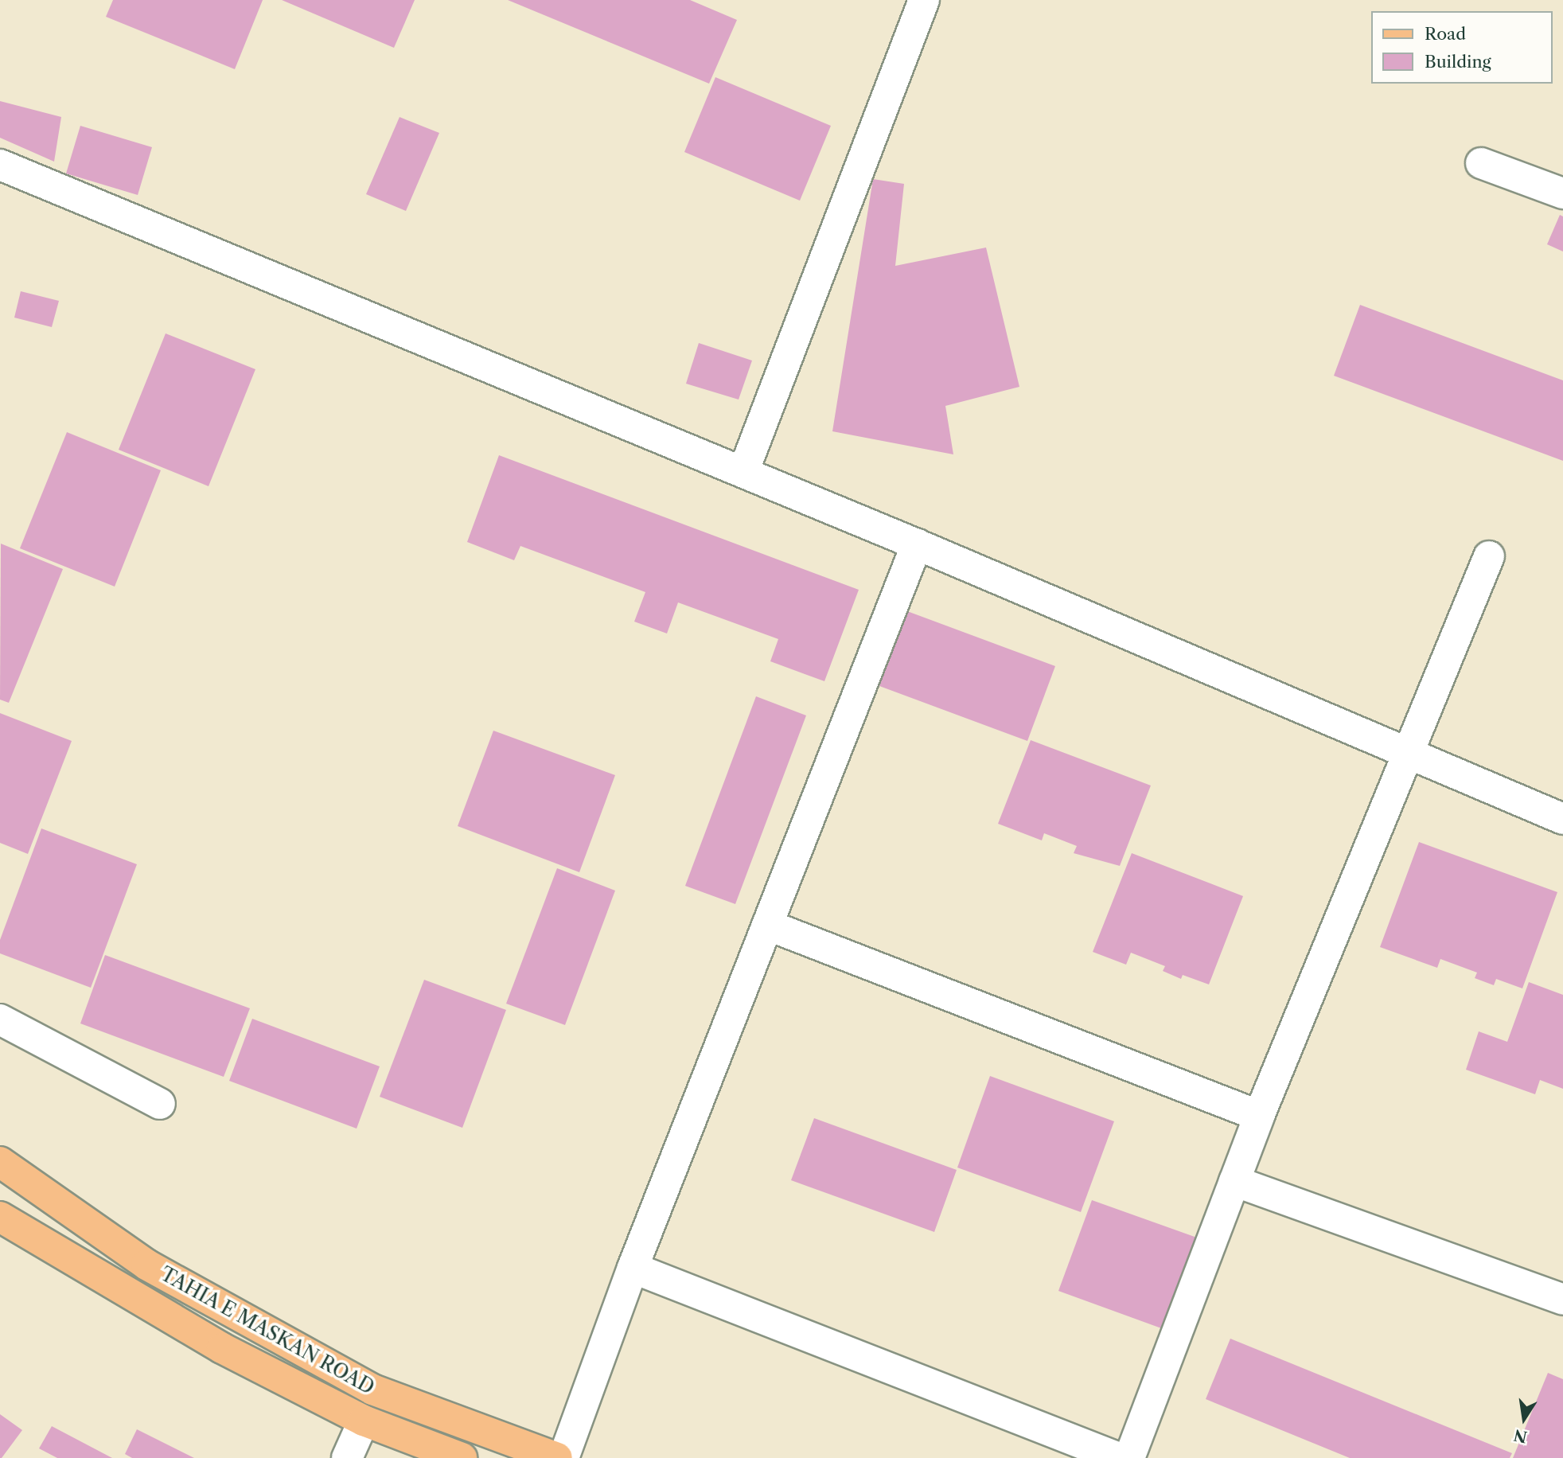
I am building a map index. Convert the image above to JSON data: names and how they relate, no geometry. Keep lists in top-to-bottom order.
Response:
{
  "streets": {
    "main road": ["TAHIA E MASKAN ROAD"]
  },
  "legend": ["Road", "Building"],
  "north": "bottom"
}
